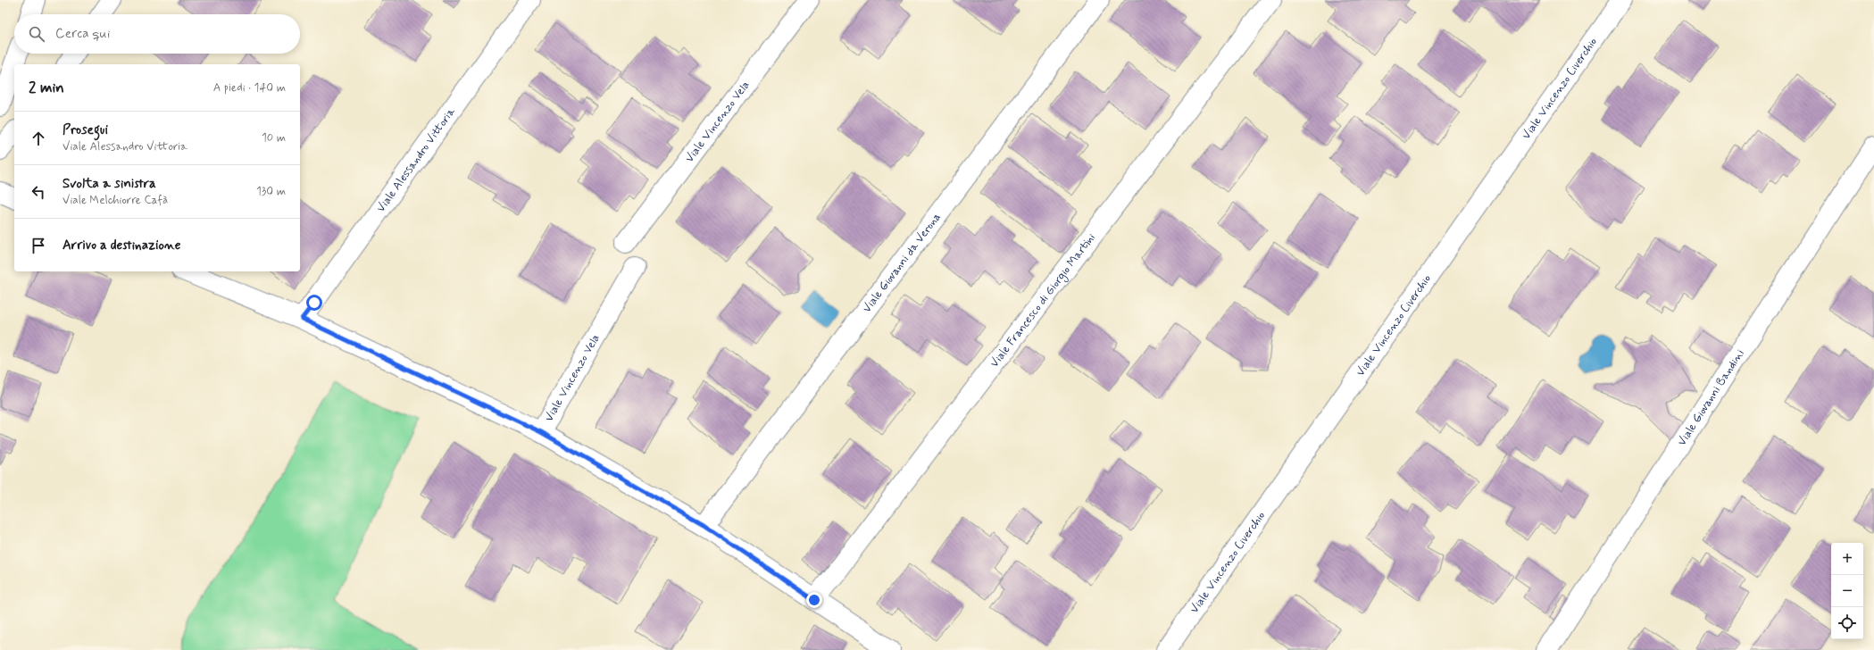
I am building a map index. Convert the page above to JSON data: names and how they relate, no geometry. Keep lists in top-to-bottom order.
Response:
{
  "streets": {
    "street": [
      "Viale Vincenzo Civerchio",
      "Viale Vincenzo Vela",
      "Viale Alessandro Vittoria",
      "Viale Giovanni da Verona",
      "Viale Francesco di Giorgio Martini",
      "Viale Giovanni Bandini"
    ]
  },
  "page": {
    "search": "Cerca qui",
    "heading": ["2 min", "A piedi · 140 m"],
    "list": [
      ["Prosegui", "Viale Alessandro Vittoria", "10 m"],
      ["Svolta a sinistra", "Viale Melchiorre Cafà", "130 m"],
      "Arrivo a destinazione"
    ],
    "map_buttons": ["+", "−"]
  }
}
